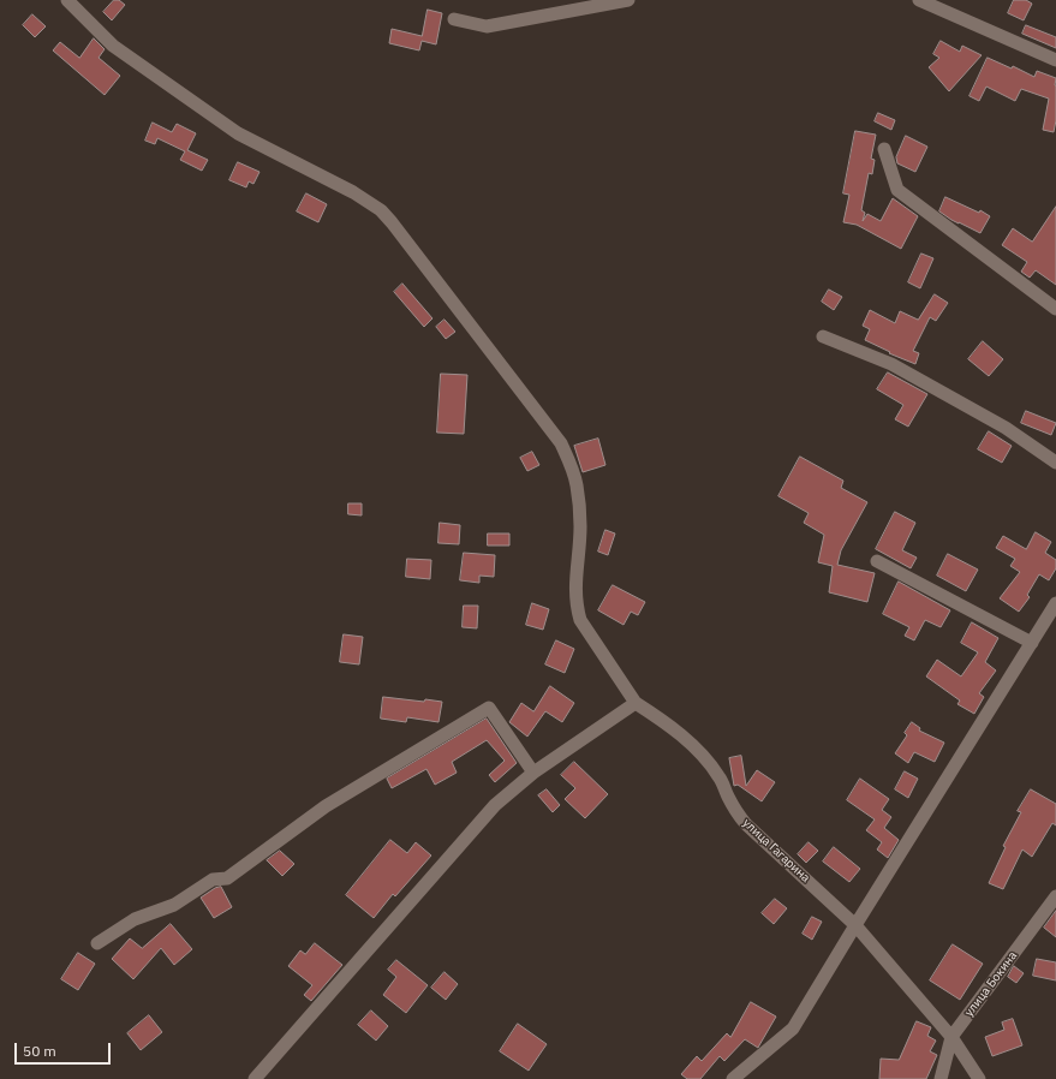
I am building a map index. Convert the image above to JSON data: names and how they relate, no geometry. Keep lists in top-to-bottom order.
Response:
{
  "streets": {
    "street": ["улица Гагарина", "улица Бокина"]
  },
  "crossings": [
    ["улица Гагарина", "улица Бокина"]
  ],
  "scale_bar": "50 m"
}
